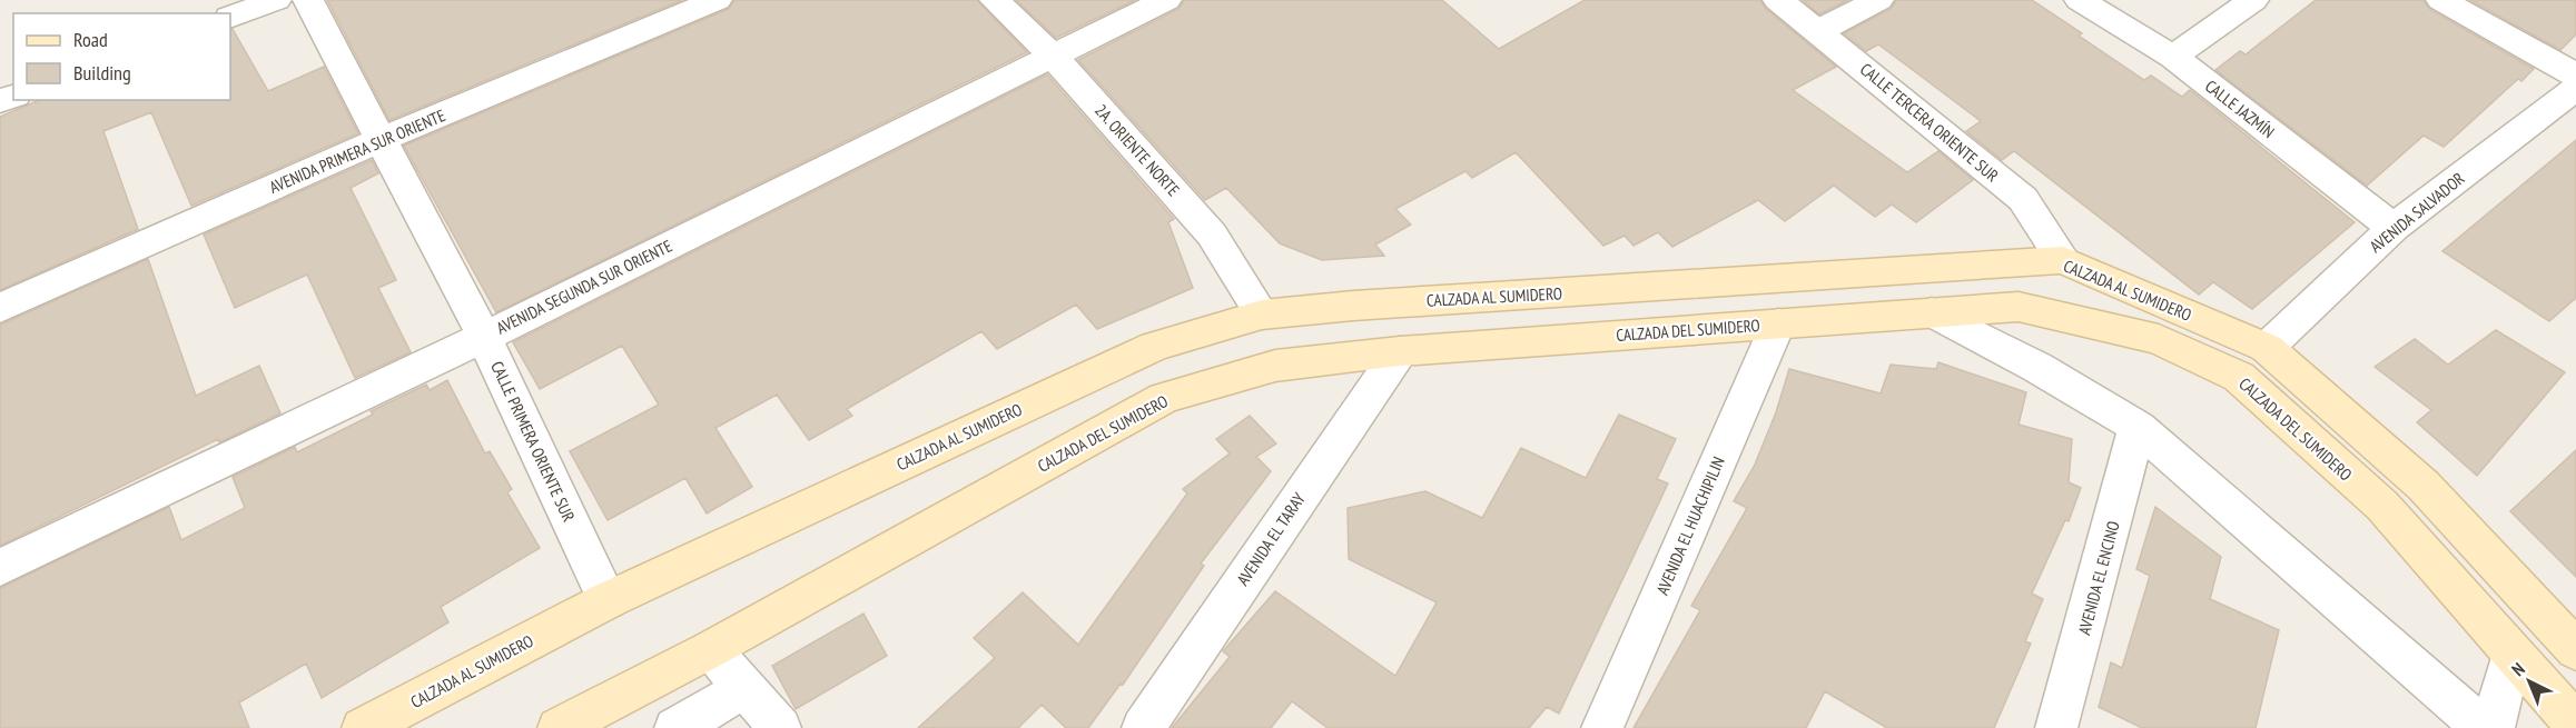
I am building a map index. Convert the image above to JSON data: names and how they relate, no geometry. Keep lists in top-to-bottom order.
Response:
{
  "streets": {
    "main road": ["CALZADA AL SUMIDERO", "CALZADA DEL SUMIDERO"],
    "street": [
      "CALLE JAZMÍN",
      "CALLE TERCERA ORIENTE SUR",
      "2A. ORIENTE NORTE",
      "AVENIDA PRIMERA SUR ORIENTE",
      "AVENIDA SALVADOR",
      "AVENIDA SEGUNDA SUR ORIENTE",
      "CALLE PRIMERA ORIENTE SUR",
      "AVENIDA EL HUACHIPILIN",
      "AVENIDA EL TARAY",
      "AVENIDA EL ENCINO"
    ]
  },
  "crossings": [
    ["CALLE JAZMÍN", "AVENIDA SALVADOR"],
    ["CALLE TERCERA ORIENTE SUR", "CALZADA AL SUMIDERO"],
    ["2A. ORIENTE NORTE", "AVENIDA SEGUNDA SUR ORIENTE"],
    ["2A. ORIENTE NORTE", "CALZADA AL SUMIDERO"],
    ["AVENIDA PRIMERA SUR ORIENTE", "CALLE PRIMERA ORIENTE SUR"],
    ["AVENIDA SALVADOR", "CALZADA AL SUMIDERO"],
    ["AVENIDA SEGUNDA SUR ORIENTE", "CALLE PRIMERA ORIENTE SUR"],
    ["CALZADA AL SUMIDERO", "CALLE PRIMERA ORIENTE SUR"],
    ["CALZADA DEL SUMIDERO", "AVENIDA EL HUACHIPILIN"],
    ["CALZADA DEL SUMIDERO", "AVENIDA EL TARAY"]
  ],
  "legend": ["Road", "Building"],
  "north": "top left"
}
